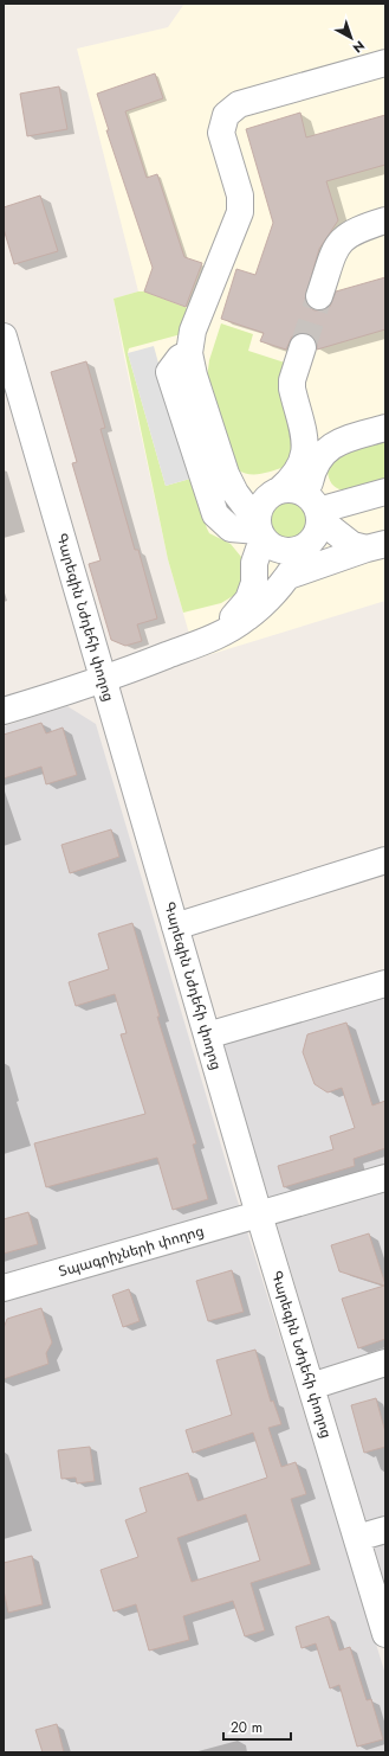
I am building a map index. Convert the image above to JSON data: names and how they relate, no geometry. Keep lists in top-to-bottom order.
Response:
{
  "streets": {
    "street": ["Գարեգին Նժդեհի փողոց", "Տպագրիչների փողոց"]
  },
  "crossings": [
    ["Գարեգին Նժդեհի փողոց", "Տպագրիչների փողոց"]
  ],
  "scale_bar": "20 m",
  "north": "bottom right"
}
